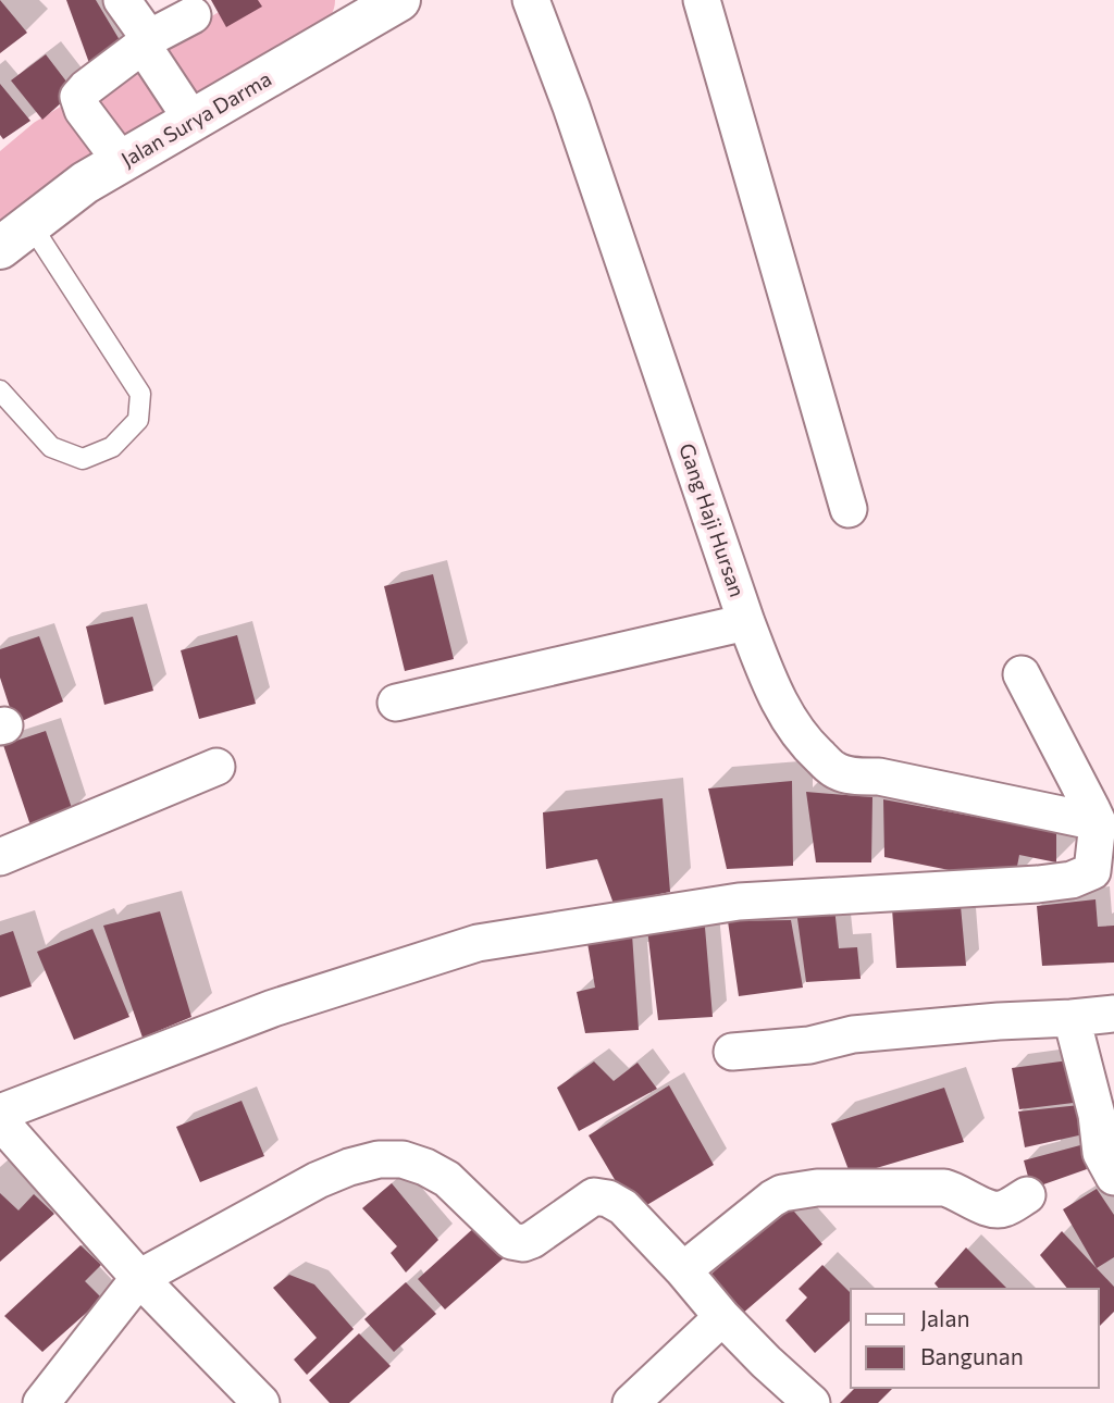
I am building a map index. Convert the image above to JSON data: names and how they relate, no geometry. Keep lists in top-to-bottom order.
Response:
{
  "streets": {
    "main road": ["Jalan Surya Darma"],
    "street": ["Gang Haji Hursan"]
  },
  "legend": ["Jalan", "Bangunan"]
}
